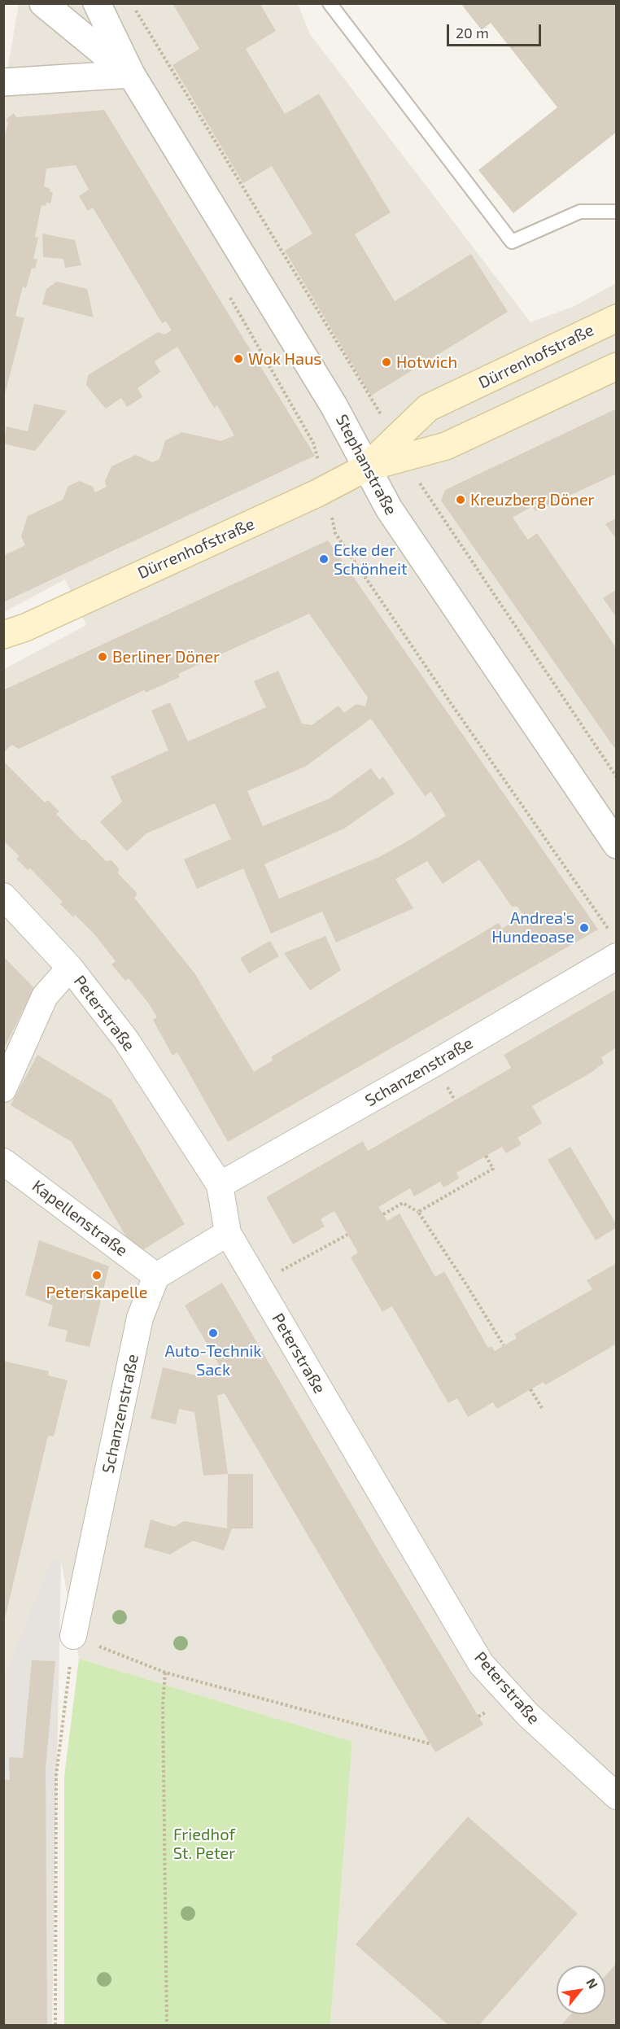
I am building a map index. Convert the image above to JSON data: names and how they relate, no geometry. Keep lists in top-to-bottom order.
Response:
{
  "streets": {
    "main road": ["Dürrenhofstraße"],
    "street": [
      "Stephanstraße",
      "Peterstraße",
      "Schanzenstraße",
      "Kapellenstraße"
    ]
  },
  "crossings": [
    ["Dürrenhofstraße", "Stephanstraße"],
    ["Peterstraße", "Schanzenstraße"],
    ["Schanzenstraße", "Kapellenstraße"]
  ],
  "parks": ["Friedhof St. Peter"],
  "places": [
    "Wok Haus",
    "Hotwich",
    "Kreuzberg Döner",
    "Ecke der Schönheit",
    "Berliner Döner",
    "Andrea's Hundeoase",
    "Peterskapelle",
    "Auto-Technik Sack"
  ],
  "scale_bar": "20 m",
  "north": "top right"
}
